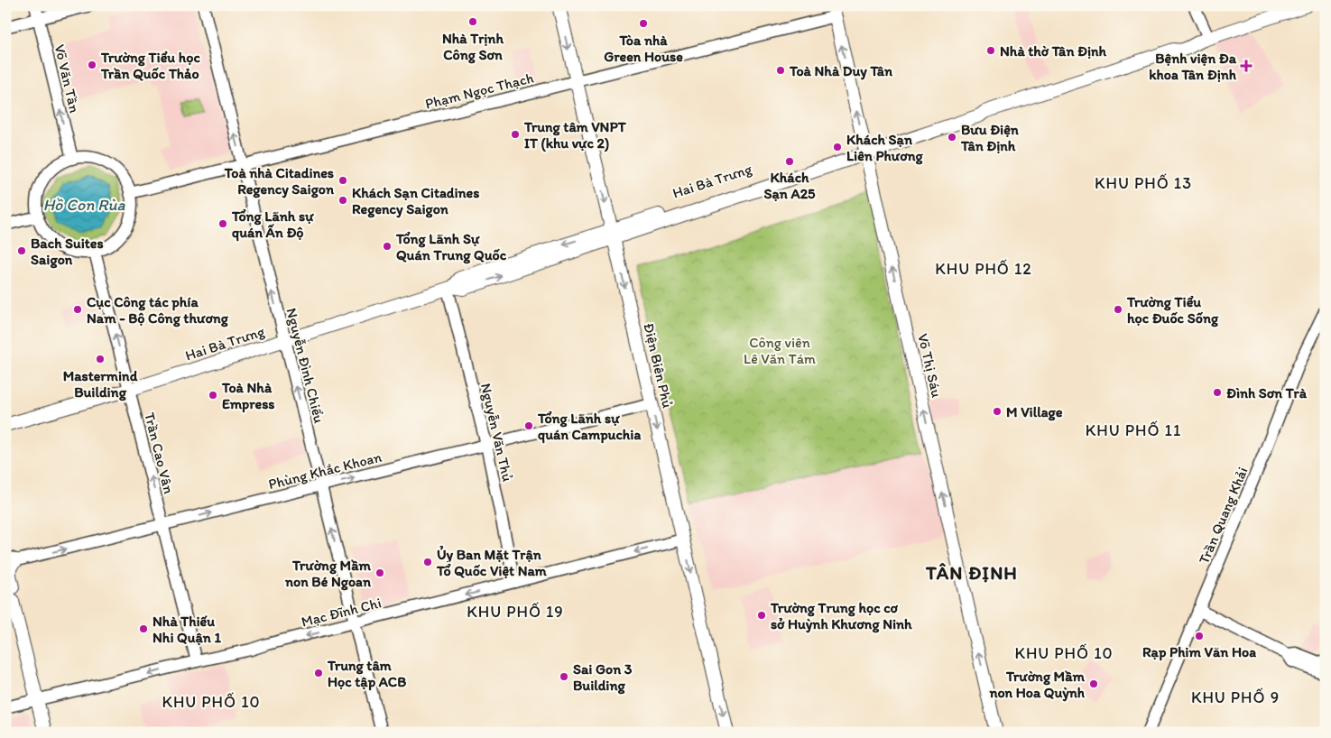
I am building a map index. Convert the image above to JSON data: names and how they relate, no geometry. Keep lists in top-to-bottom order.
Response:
{
  "streets": {
    "main road": ["Hai Bà Trưng", "Điện Biên Phủ", "Võ Thị Sáu"],
    "street": [
      "Võ Văn Tần",
      "Phạm Ngọc Thạch",
      "Nguyễn Đình Chiểu",
      "Nguyễn Văn Thủ",
      "Trần Cao Vân",
      "Phùng Khắc Khoan",
      "Trần Quang Khải",
      "Mạc Đĩnh Chi"
    ]
  },
  "crossings": [
    ["Võ Văn Tần", "Phạm Ngọc Thạch"],
    ["Võ Văn Tần", "Trần Cao Vân"],
    ["Phạm Ngọc Thạch", "Nguyễn Đình Chiểu"],
    ["Phạm Ngọc Thạch", "Điện Biên Phủ"],
    ["Phạm Ngọc Thạch", "Võ Thị Sáu"],
    ["Phạm Ngọc Thạch", "Trần Cao Vân"],
    ["Hai Bà Trưng", "Nguyễn Đình Chiểu"],
    ["Hai Bà Trưng", "Điện Biên Phủ"],
    ["Hai Bà Trưng", "Võ Thị Sáu"],
    ["Hai Bà Trưng", "Nguyễn Văn Thủ"],
    ["Hai Bà Trưng", "Trần Cao Vân"],
    ["Nguyễn Đình Chiểu", "Phùng Khắc Khoan"],
    ["Nguyễn Đình Chiểu", "Mạc Đĩnh Chi"],
    ["Điện Biên Phủ", "Phùng Khắc Khoan"],
    ["Điện Biên Phủ", "Mạc Đĩnh Chi"],
    ["Nguyễn Văn Thủ", "Phùng Khắc Khoan"],
    ["Nguyễn Văn Thủ", "Mạc Đĩnh Chi"],
    ["Trần Cao Vân", "Phùng Khắc Khoan"],
    ["Trần Cao Vân", "Mạc Đĩnh Chi"]
  ],
  "one_way": [
    "Võ Văn Tần",
    "Nguyễn Đình Chiểu",
    "Điện Biên Phủ",
    "Võ Thị Sáu",
    "Trần Cao Vân",
    "Phùng Khắc Khoan",
    "Mạc Đĩnh Chi"
  ],
  "districts": [
    "KHU PHỐ 13",
    "KHU PHỐ 12",
    "KHU PHỐ 11",
    "TÂN ĐỊNH",
    "KHU PHỐ 19",
    "KHU PHỐ 10",
    "KHU PHỐ 9",
    "KHU PHỐ 10"
  ],
  "water": ["Hồ Con Rùa"],
  "parks": ["Công viên Lê Văn Tám"],
  "places": {
    "other": [
      "Nhà Trịnh Công Sơn",
      "Tòa nhà Green House",
      "Nhà thờ Tân Định",
      "Trường Tiểu học Trần Quốc Thảo",
      "Toà Nhà Duy Tân",
      "Trung tâm VNPT IT (khu vực 2)",
      "Bưu Điện Tân Định",
      "Khách Sạn Liên Phương",
      "Khách Sạn A25",
      "Toà nhà Citadines Regency Saigon",
      "Khách Sạn Citadines Regency Saigon",
      "Tổng Lãnh sự quán Ấn Độ",
      "Tổng Lãnh Sự Quán Trung Quốc",
      "Bach Suites Saigon",
      "Cục Công tác phía Nam - Bộ Công thương",
      "Trường Tiểu học Đuốc Sống",
      "Mastermind Building",
      "Đình Sơn Trà",
      "Toà Nhà Empress",
      "M Village",
      "Tổng Lãnh sự quán Campuchia",
      "Ủy Ban Mặt Trận Tổ Quốc Việt Nam",
      "Trường Mầm non Bé Ngoan",
      "Trường Trung học cơ sở Huỳnh Khương Ninh",
      "Nhà Thiếu Nhi Quận 1",
      "Rạp Phim Văn Hoa",
      "Trung tâm Học tập ACB",
      "Sai Gon 3 Building",
      "Trường Mầm non Hoa Quỳnh"
    ],
    "health": ["Bệnh viện Đa khoa Tân Định"]
  }
}
